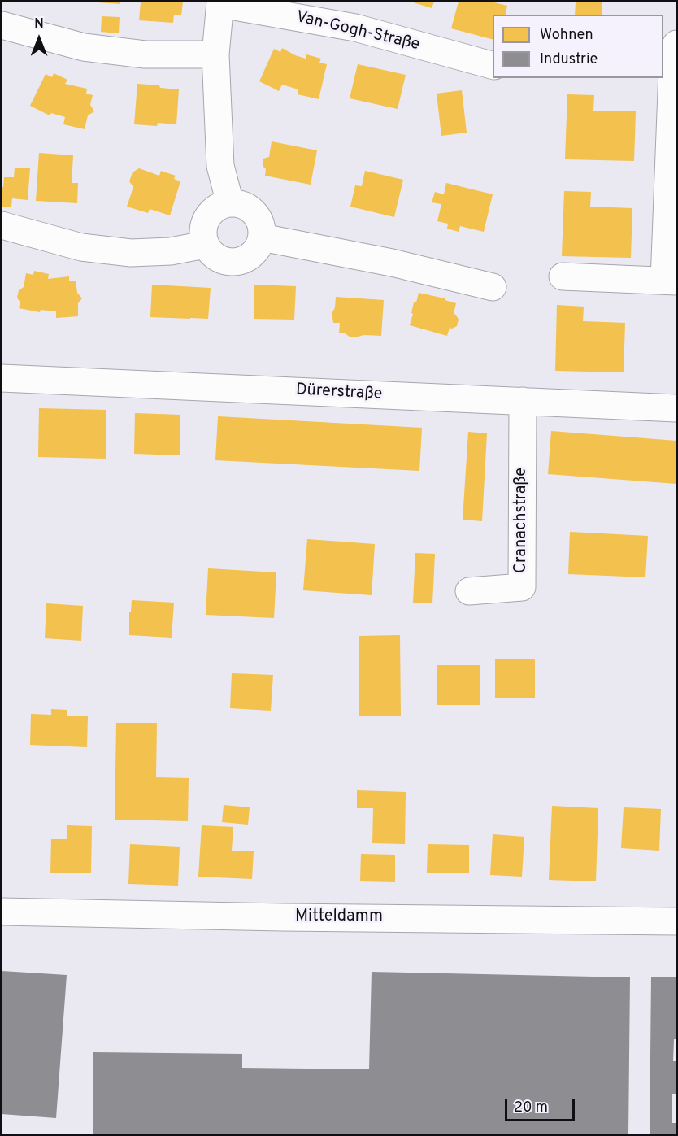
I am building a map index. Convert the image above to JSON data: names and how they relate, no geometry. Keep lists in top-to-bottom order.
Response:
{
  "streets": {
    "street": [
      "Van-Gogh-Straße",
      "Dürerstraße",
      "Cranachstraße",
      "Mitteldamm"
    ]
  },
  "crossings": [
    ["Dürerstraße", "Cranachstraße"]
  ],
  "legend": ["Wohnen", "Industrie"],
  "scale_bar": "20 m",
  "north": "top"
}
